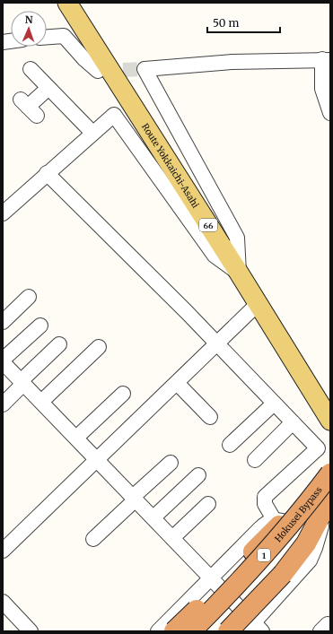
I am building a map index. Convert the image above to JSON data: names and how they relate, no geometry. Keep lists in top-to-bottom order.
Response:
{
  "streets": {
    "highway": ["Hokusei Bypass", "1"],
    "main road": ["Route Yokkaichi-Asahi", "66"]
  },
  "scale_bar": "50 m",
  "north": "top"
}
